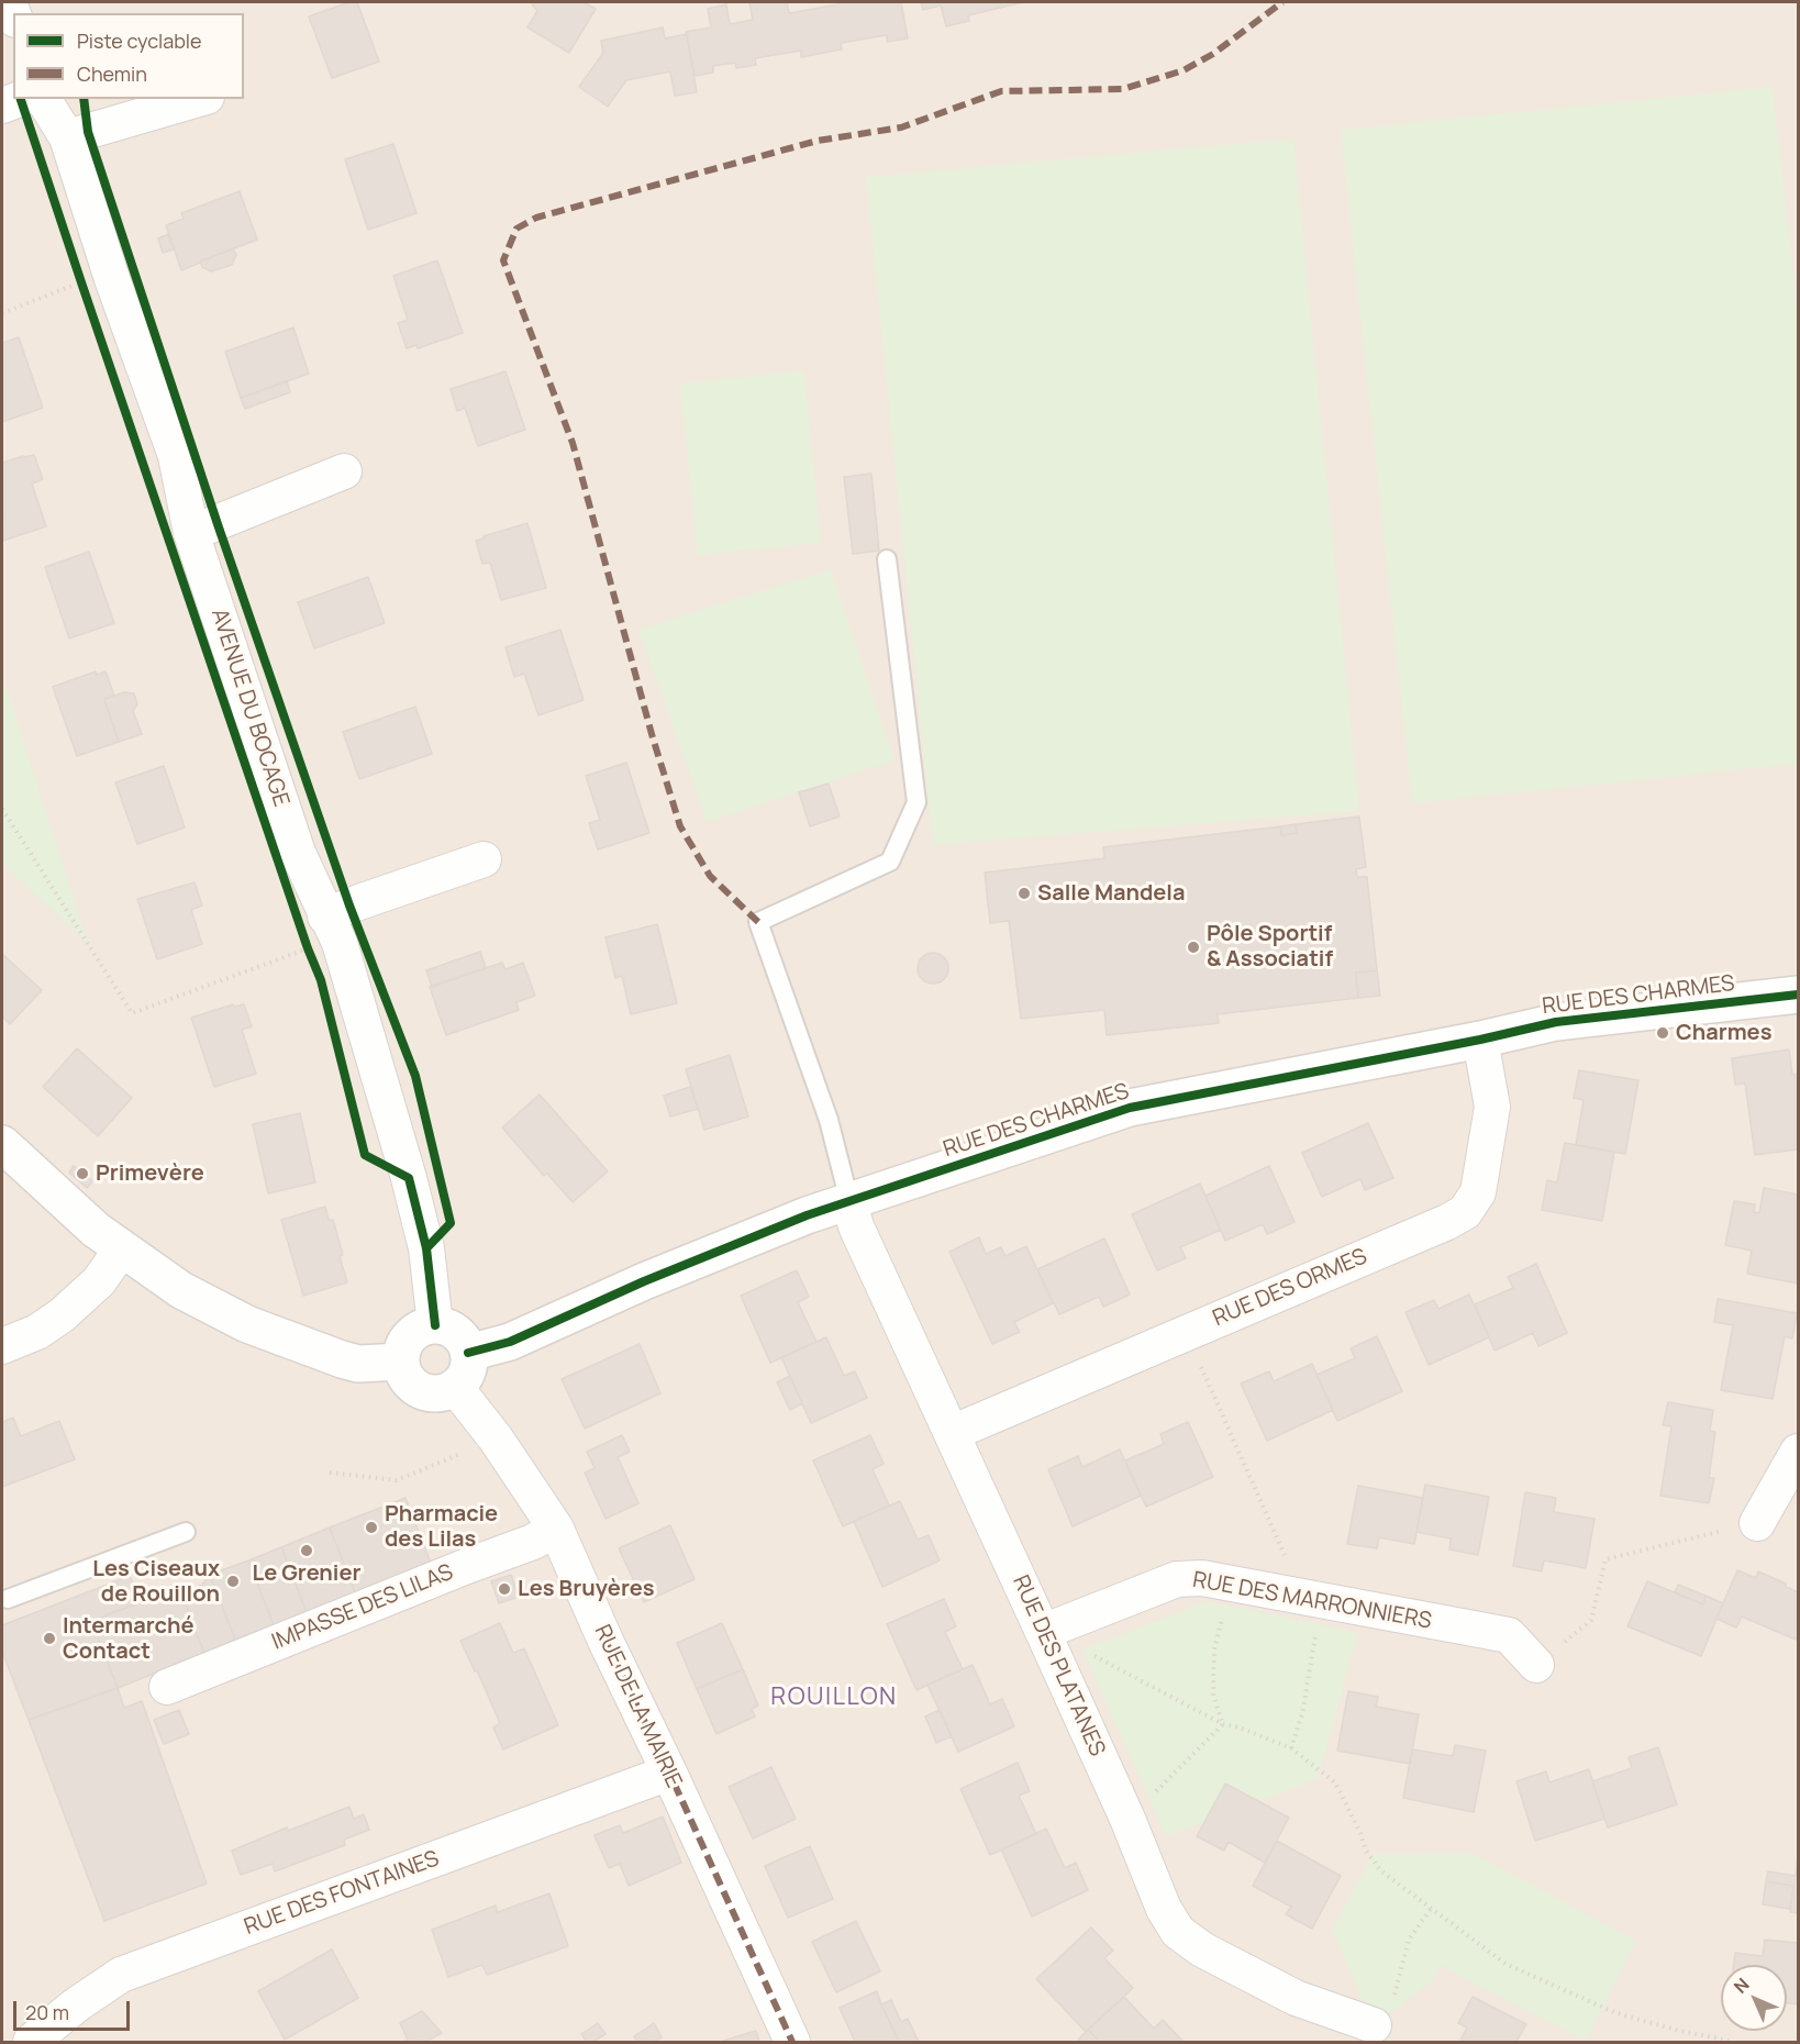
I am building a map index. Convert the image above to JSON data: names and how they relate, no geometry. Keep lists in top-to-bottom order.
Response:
{
  "streets": {
    "street": [
      "AVENUE DU BOCAGE",
      "RUE DES CHARMES",
      "RUE DES ORMES",
      "RUE DES MARRONNIERS",
      "IMPASSE DES LILAS",
      "RUE DES PLATANES",
      "RUE DE LA MAIRIE",
      "RUE DES FONTAINES"
    ]
  },
  "crossings": [
    ["AVENUE DU BOCAGE", "RUE DES CHARMES"],
    ["AVENUE DU BOCAGE", "RUE DE LA MAIRIE"],
    ["RUE DES CHARMES", "RUE DES ORMES"],
    ["RUE DES CHARMES", "RUE DES PLATANES"],
    ["RUE DES CHARMES", "RUE DE LA MAIRIE"],
    ["RUE DES ORMES", "RUE DES PLATANES"],
    ["RUE DES MARRONNIERS", "RUE DES PLATANES"],
    ["IMPASSE DES LILAS", "RUE DE LA MAIRIE"],
    ["RUE DE LA MAIRIE", "RUE DES FONTAINES"]
  ],
  "districts": ["ROUILLON"],
  "places": [
    "Salle Mandela",
    "Pôle Sportif & Associatif",
    "Charmes",
    "Primevère",
    "Pharmacie des Lilas",
    "Le Grenier",
    "Les Ciseaux de Rouillon",
    "Les Bruyères",
    "Intermarché Contact"
  ],
  "legend": ["Piste cyclable", "Chemin"],
  "scale_bar": "20 m",
  "north": "top left"
}
